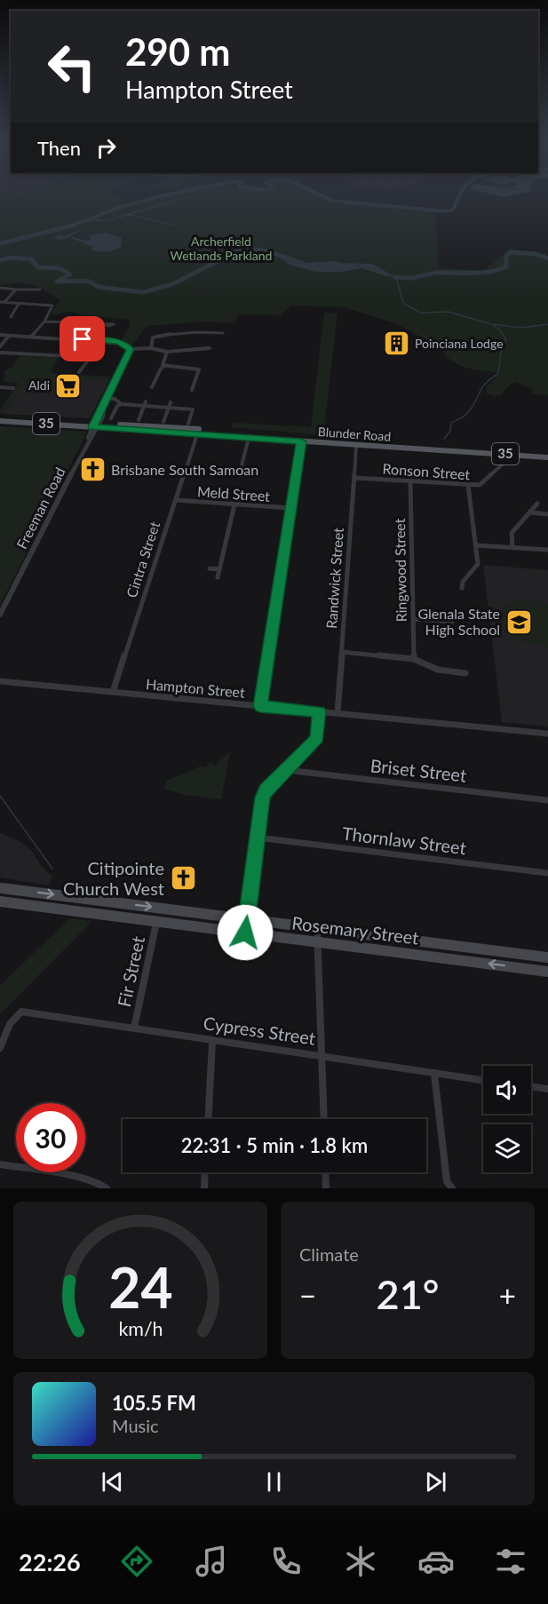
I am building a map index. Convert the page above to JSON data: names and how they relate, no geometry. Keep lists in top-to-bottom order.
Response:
{
  "streets": {
    "main road": ["35", "Blunder Road", "Rosemary Street"],
    "street": [
      "Ronson Street",
      "Meld Street",
      "Freeman Road",
      "Cintra Street",
      "Ringwood Street",
      "Randwick Street",
      "Hampton Street",
      "Briset Street",
      "Thornlaw Street",
      "Fir Street",
      "Cypress Street"
    ]
  },
  "crossings": [
    ["Blunder Road", "Ronson Street"],
    ["Blunder Road", "Freeman Road"],
    ["Blunder Road", "Cintra Street"],
    ["Blunder Road", "Randwick Street"],
    ["Ronson Street", "Ringwood Street"],
    ["Ronson Street", "Randwick Street"],
    ["Meld Street", "Cintra Street"],
    ["Cintra Street", "Hampton Street"],
    ["Randwick Street", "Hampton Street"],
    ["Rosemary Street", "Fir Street"],
    ["Fir Street", "Cypress Street"]
  ],
  "parks": ["Archerfield Wetlands Parkland"],
  "places": {
    "building": ["Poinciana Lodge"],
    "supermarket": ["Aldi"],
    "church": ["Brisbane South Samoan", "Citipointe Church West"],
    "school or university": ["Glenala State High School"]
  },
  "page": {
    "turn": ["290 m", "Hampton Street"],
    "then": "Then",
    "limit": "30",
    "trip": "22:31 · 5 min · 1.8 km",
    "tile": "Climate",
    "heat": ["−", "21°", "+"],
    "song": ["105.5 FM", "Music"],
    "tabs": "22:26",
    "gauge": ["24", "km/h"]
  }
}
